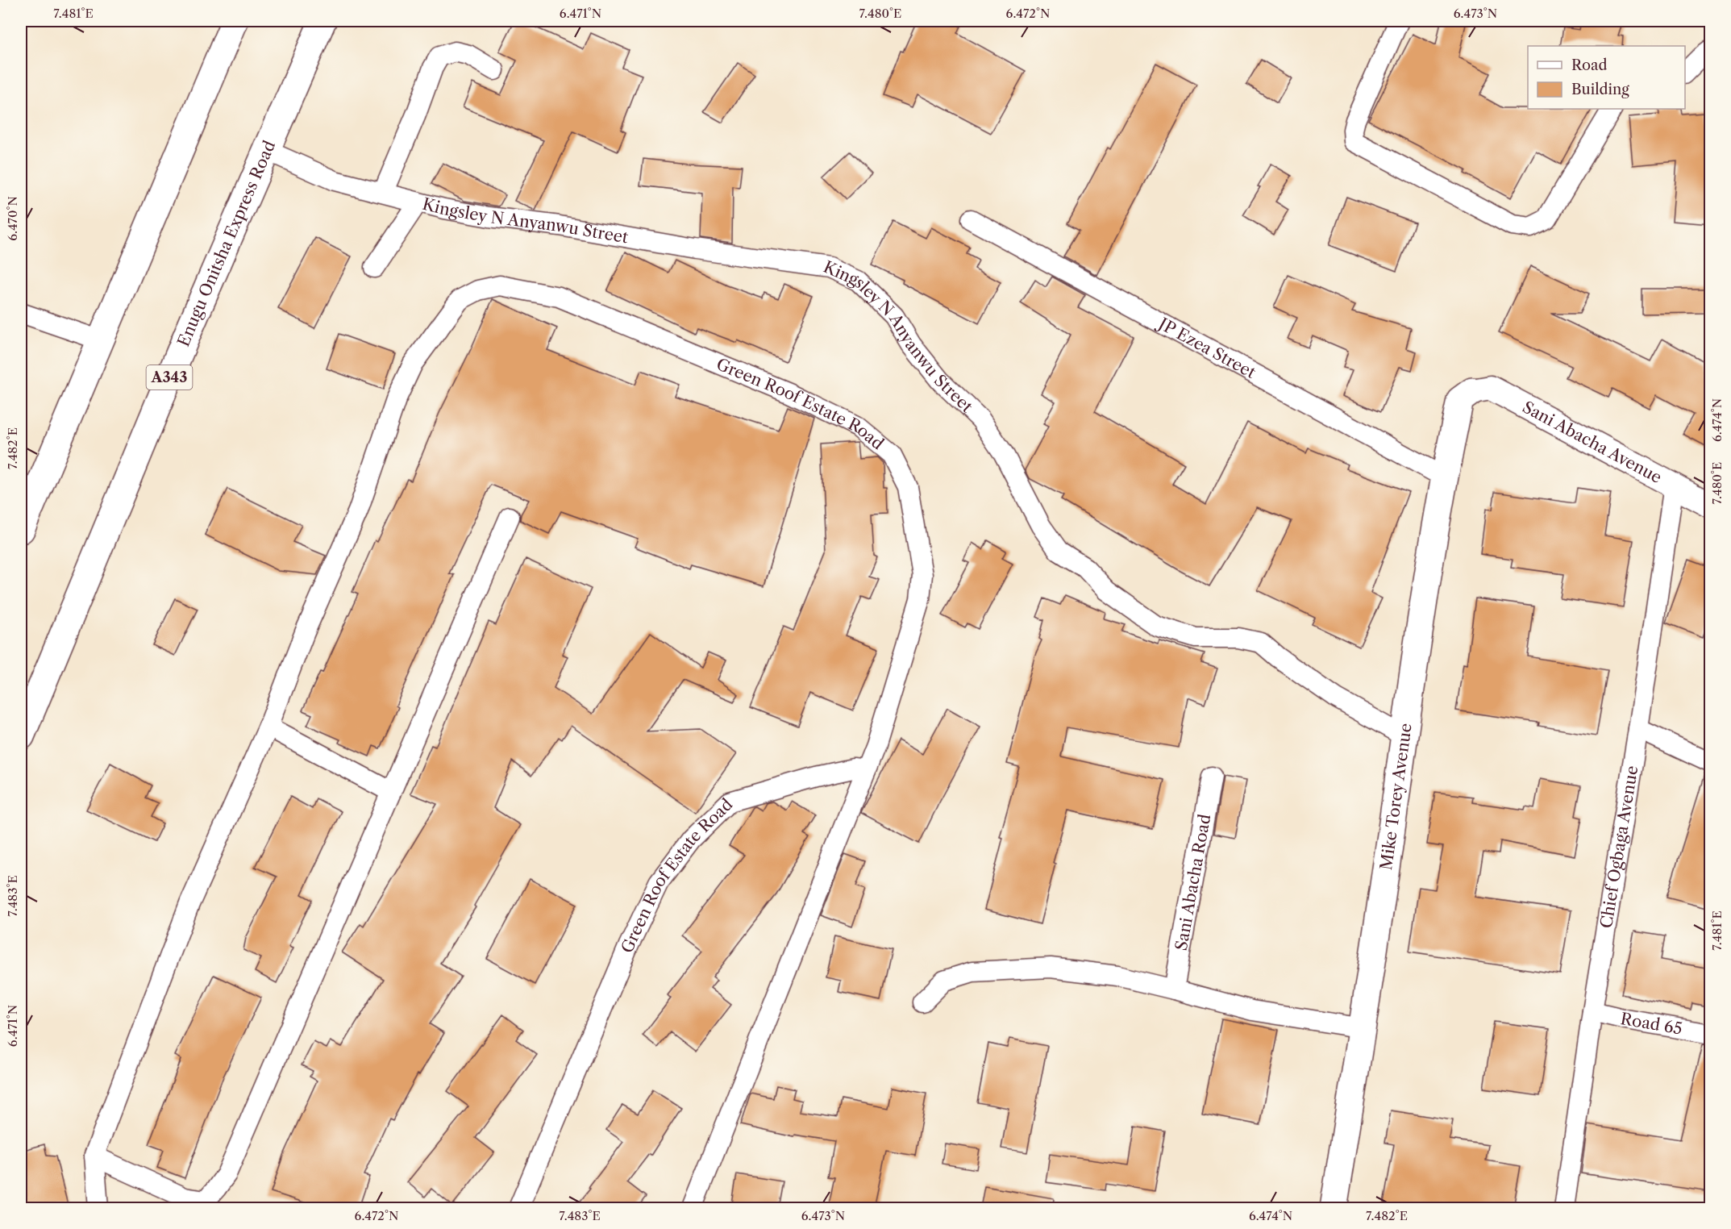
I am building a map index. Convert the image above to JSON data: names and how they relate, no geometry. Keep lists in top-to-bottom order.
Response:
{
  "streets": {
    "main road": ["Enugu Onitsha Express Road", "A343", "Mike Torey Avenue"],
    "street": [
      "Kingsley N Anyanwu Street",
      "JP Ezea Street",
      "Green Roof Estate Road",
      "Sani Abacha Avenue",
      "Chief Ogbaga Avenue",
      "Sani Abacha Road",
      "Road 65"
    ]
  },
  "crossings": [
    ["Kingsley N Anyanwu Street", "Enugu Onitsha Express Road"],
    ["Kingsley N Anyanwu Street", "Mike Torey Avenue"],
    ["JP Ezea Street", "Mike Torey Avenue"],
    ["Sani Abacha Avenue", "Mike Torey Avenue"],
    ["Sani Abacha Avenue", "Chief Ogbaga Avenue"],
    ["Chief Ogbaga Avenue", "Road 65"]
  ],
  "legend": ["Road", "Building"],
  "coordinates": [
    "7.481°E",
    "6.471°N",
    "7.480°E",
    "6.472°N",
    "6.473°N",
    "6.470°N",
    "6.474°N",
    "7.482°E",
    "7.483°E"
  ]
}
